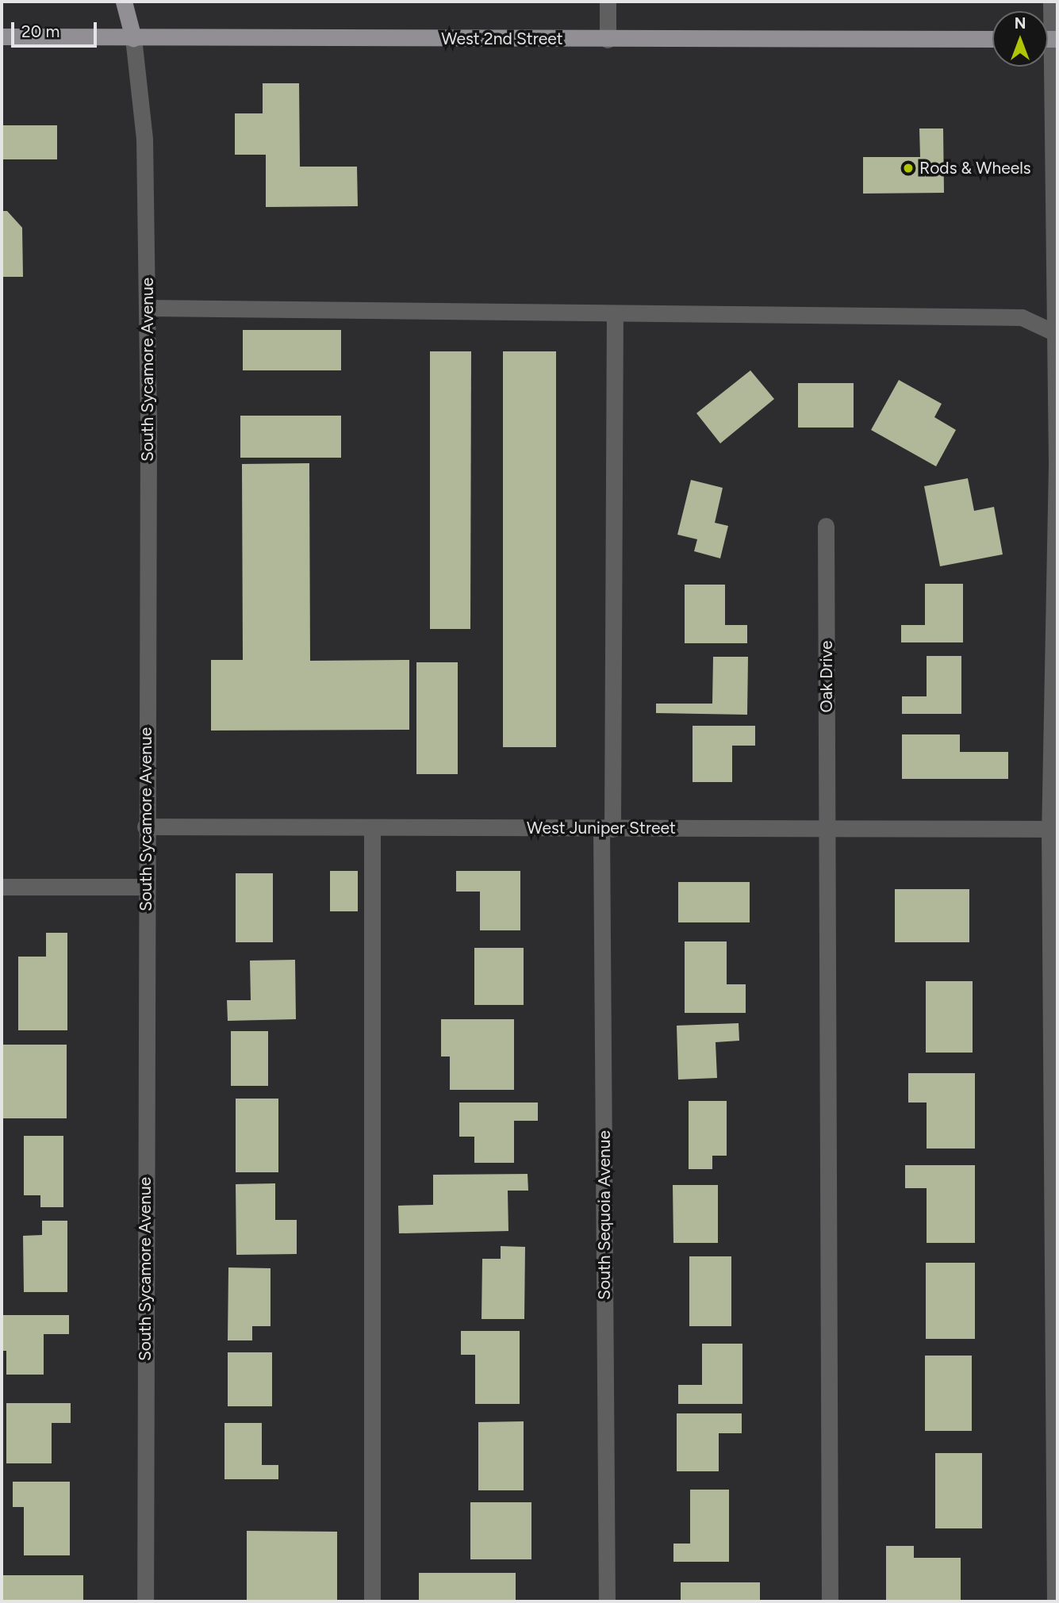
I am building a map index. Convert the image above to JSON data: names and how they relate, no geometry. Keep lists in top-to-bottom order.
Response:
{
  "streets": {
    "main road": ["West 2nd Street"],
    "street": [
      "South Sycamore Avenue",
      "Oak Drive",
      "West Juniper Street",
      "South Sequoia Avenue"
    ]
  },
  "crossings": [
    ["West 2nd Street", "South Sycamore Avenue"],
    ["South Sycamore Avenue", "West Juniper Street"],
    ["Oak Drive", "West Juniper Street"],
    ["West Juniper Street", "South Sequoia Avenue"]
  ],
  "places": ["Rods & Wheels"],
  "scale_bar": "20 m",
  "north": "top"
}
